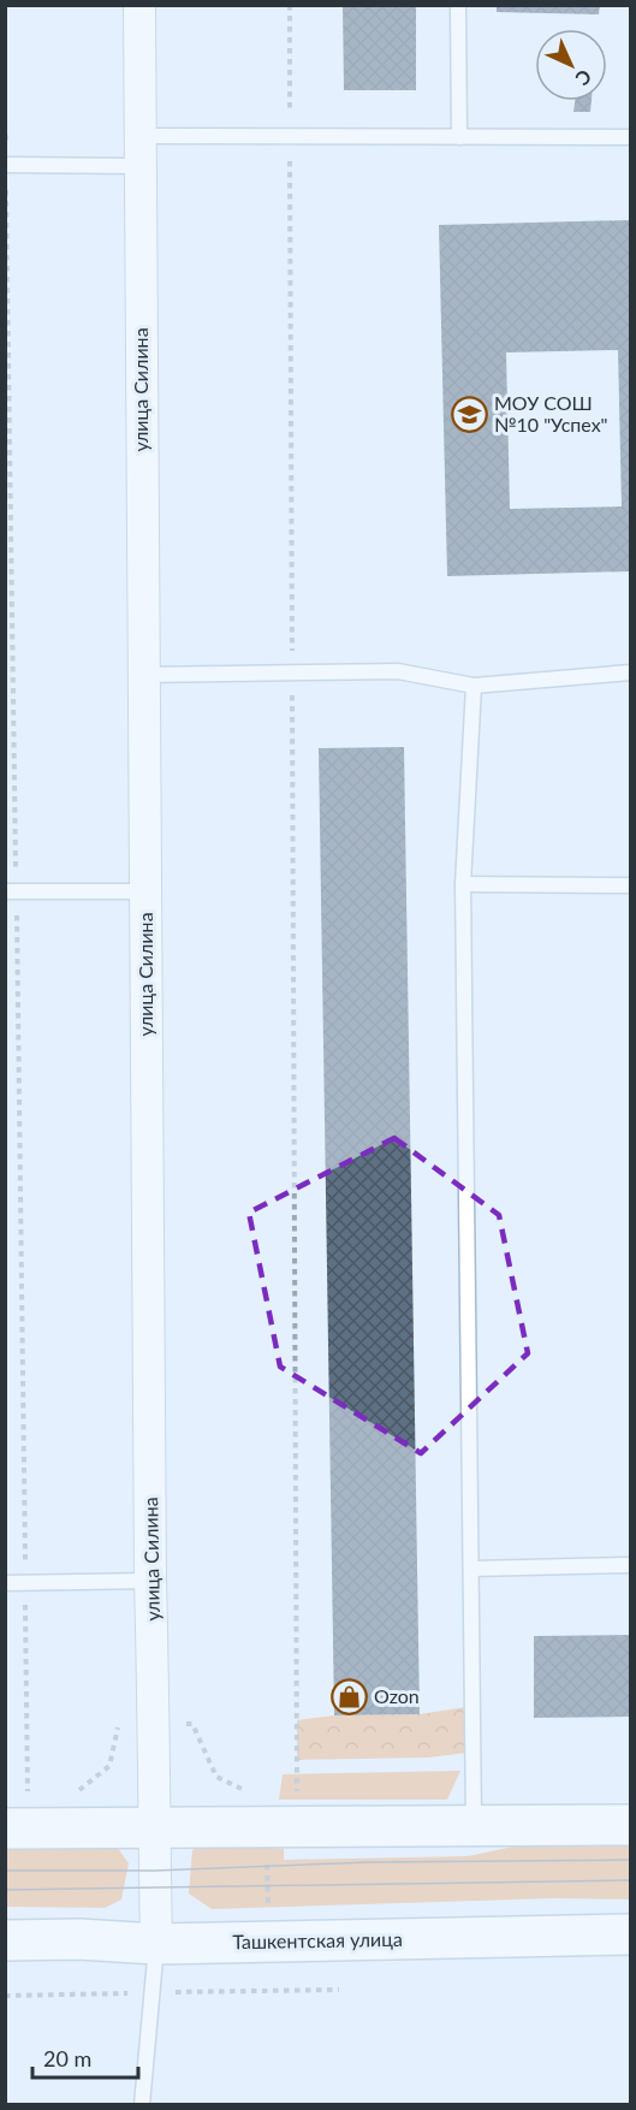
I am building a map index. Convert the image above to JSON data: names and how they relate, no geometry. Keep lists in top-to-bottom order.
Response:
{
  "streets": {
    "main road": ["Ташкентская улица"],
    "street": ["улица Силина"]
  },
  "crossings": [
    ["улица Силина", "Ташкентская улица"]
  ],
  "places": {
    "school or university": ["МОУ СОШ №10 \"Успех\""],
    "shop": ["Ozon"]
  },
  "scale_bar": "20 m",
  "north": "bottom right"
}
